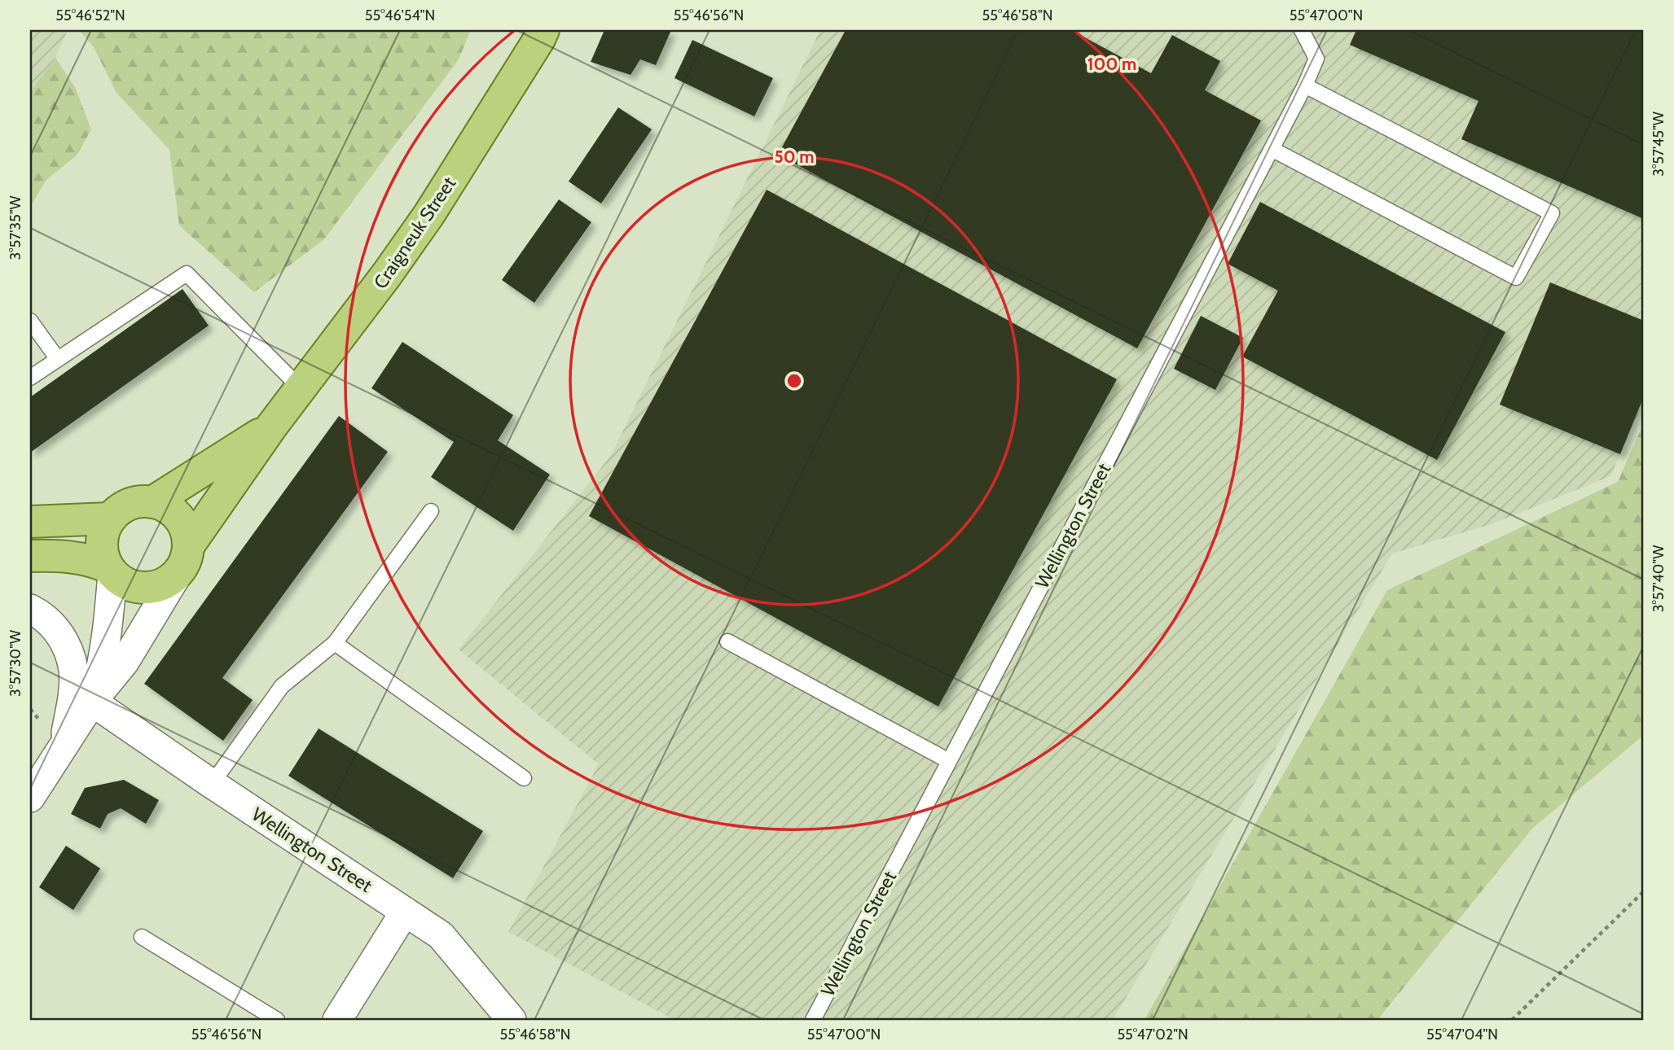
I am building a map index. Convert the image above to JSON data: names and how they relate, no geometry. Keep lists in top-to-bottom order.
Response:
{
  "streets": {
    "main road": ["Craigneuk Street"],
    "street": ["Wellington Street"]
  },
  "coordinates": [
    "55°46'52\"N",
    "55°46'54\"N",
    "55°46'56\"N",
    "55°46'58\"N",
    "55°47'00\"N",
    "3°57'45\"W",
    "3°57'35\"W",
    "3°57'40\"W",
    "3°57'30\"W",
    "55°47'02\"N",
    "55°47'04\"N"
  ],
  "rings": ["100 m", "50 m"]
}
